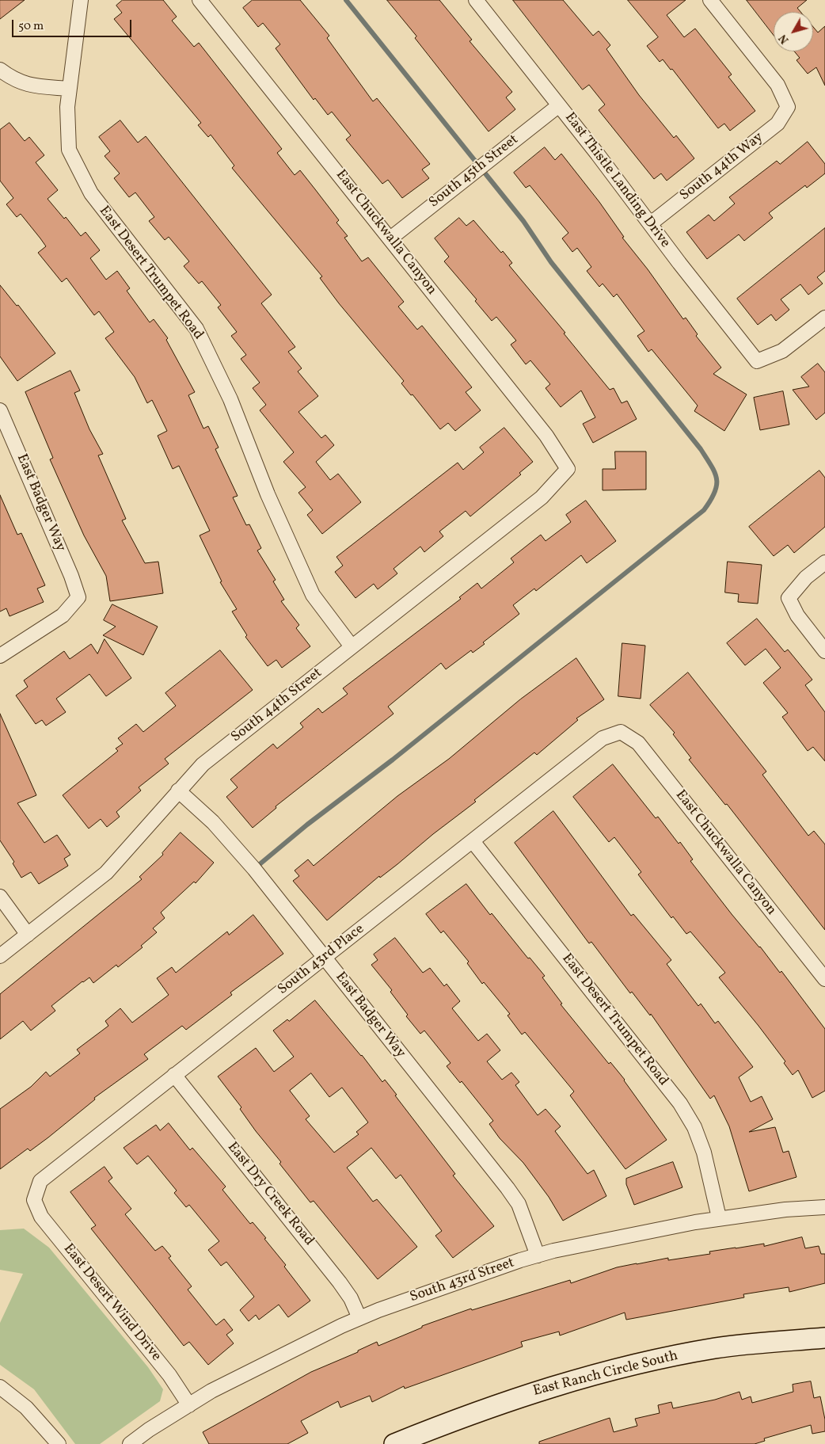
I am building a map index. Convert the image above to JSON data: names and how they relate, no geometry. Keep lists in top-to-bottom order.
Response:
{
  "streets": {
    "street": [
      "South 44th Way",
      "South 45th Street",
      "East Thistle Landing Drive",
      "East Chuckwalla Canyon",
      "East Desert Trumpet Road",
      "East Badger Way",
      "South 44th Street",
      "South 43rd Place",
      "East Dry Creek Road",
      "South 43rd Street",
      "East Desert Wind Drive",
      "East Ranch Circle South"
    ]
  },
  "crossings": [
    ["South 44th Way", "East Thistle Landing Drive"],
    ["South 45th Street", "East Thistle Landing Drive"],
    ["South 45th Street", "East Chuckwalla Canyon"],
    ["East Chuckwalla Canyon", "South 44th Street"],
    ["East Chuckwalla Canyon", "South 43rd Place"],
    ["East Desert Trumpet Road", "South 44th Street"],
    ["East Desert Trumpet Road", "South 43rd Place"],
    ["East Desert Trumpet Road", "South 43rd Street"],
    ["East Badger Way", "South 44th Street"],
    ["East Badger Way", "South 43rd Place"],
    ["East Badger Way", "South 43rd Street"],
    ["South 43rd Place", "East Dry Creek Road"],
    ["South 43rd Place", "East Desert Wind Drive"],
    ["East Dry Creek Road", "South 43rd Street"],
    ["South 43rd Street", "East Desert Wind Drive"]
  ],
  "scale_bar": "50 m",
  "north": "bottom left"
}
